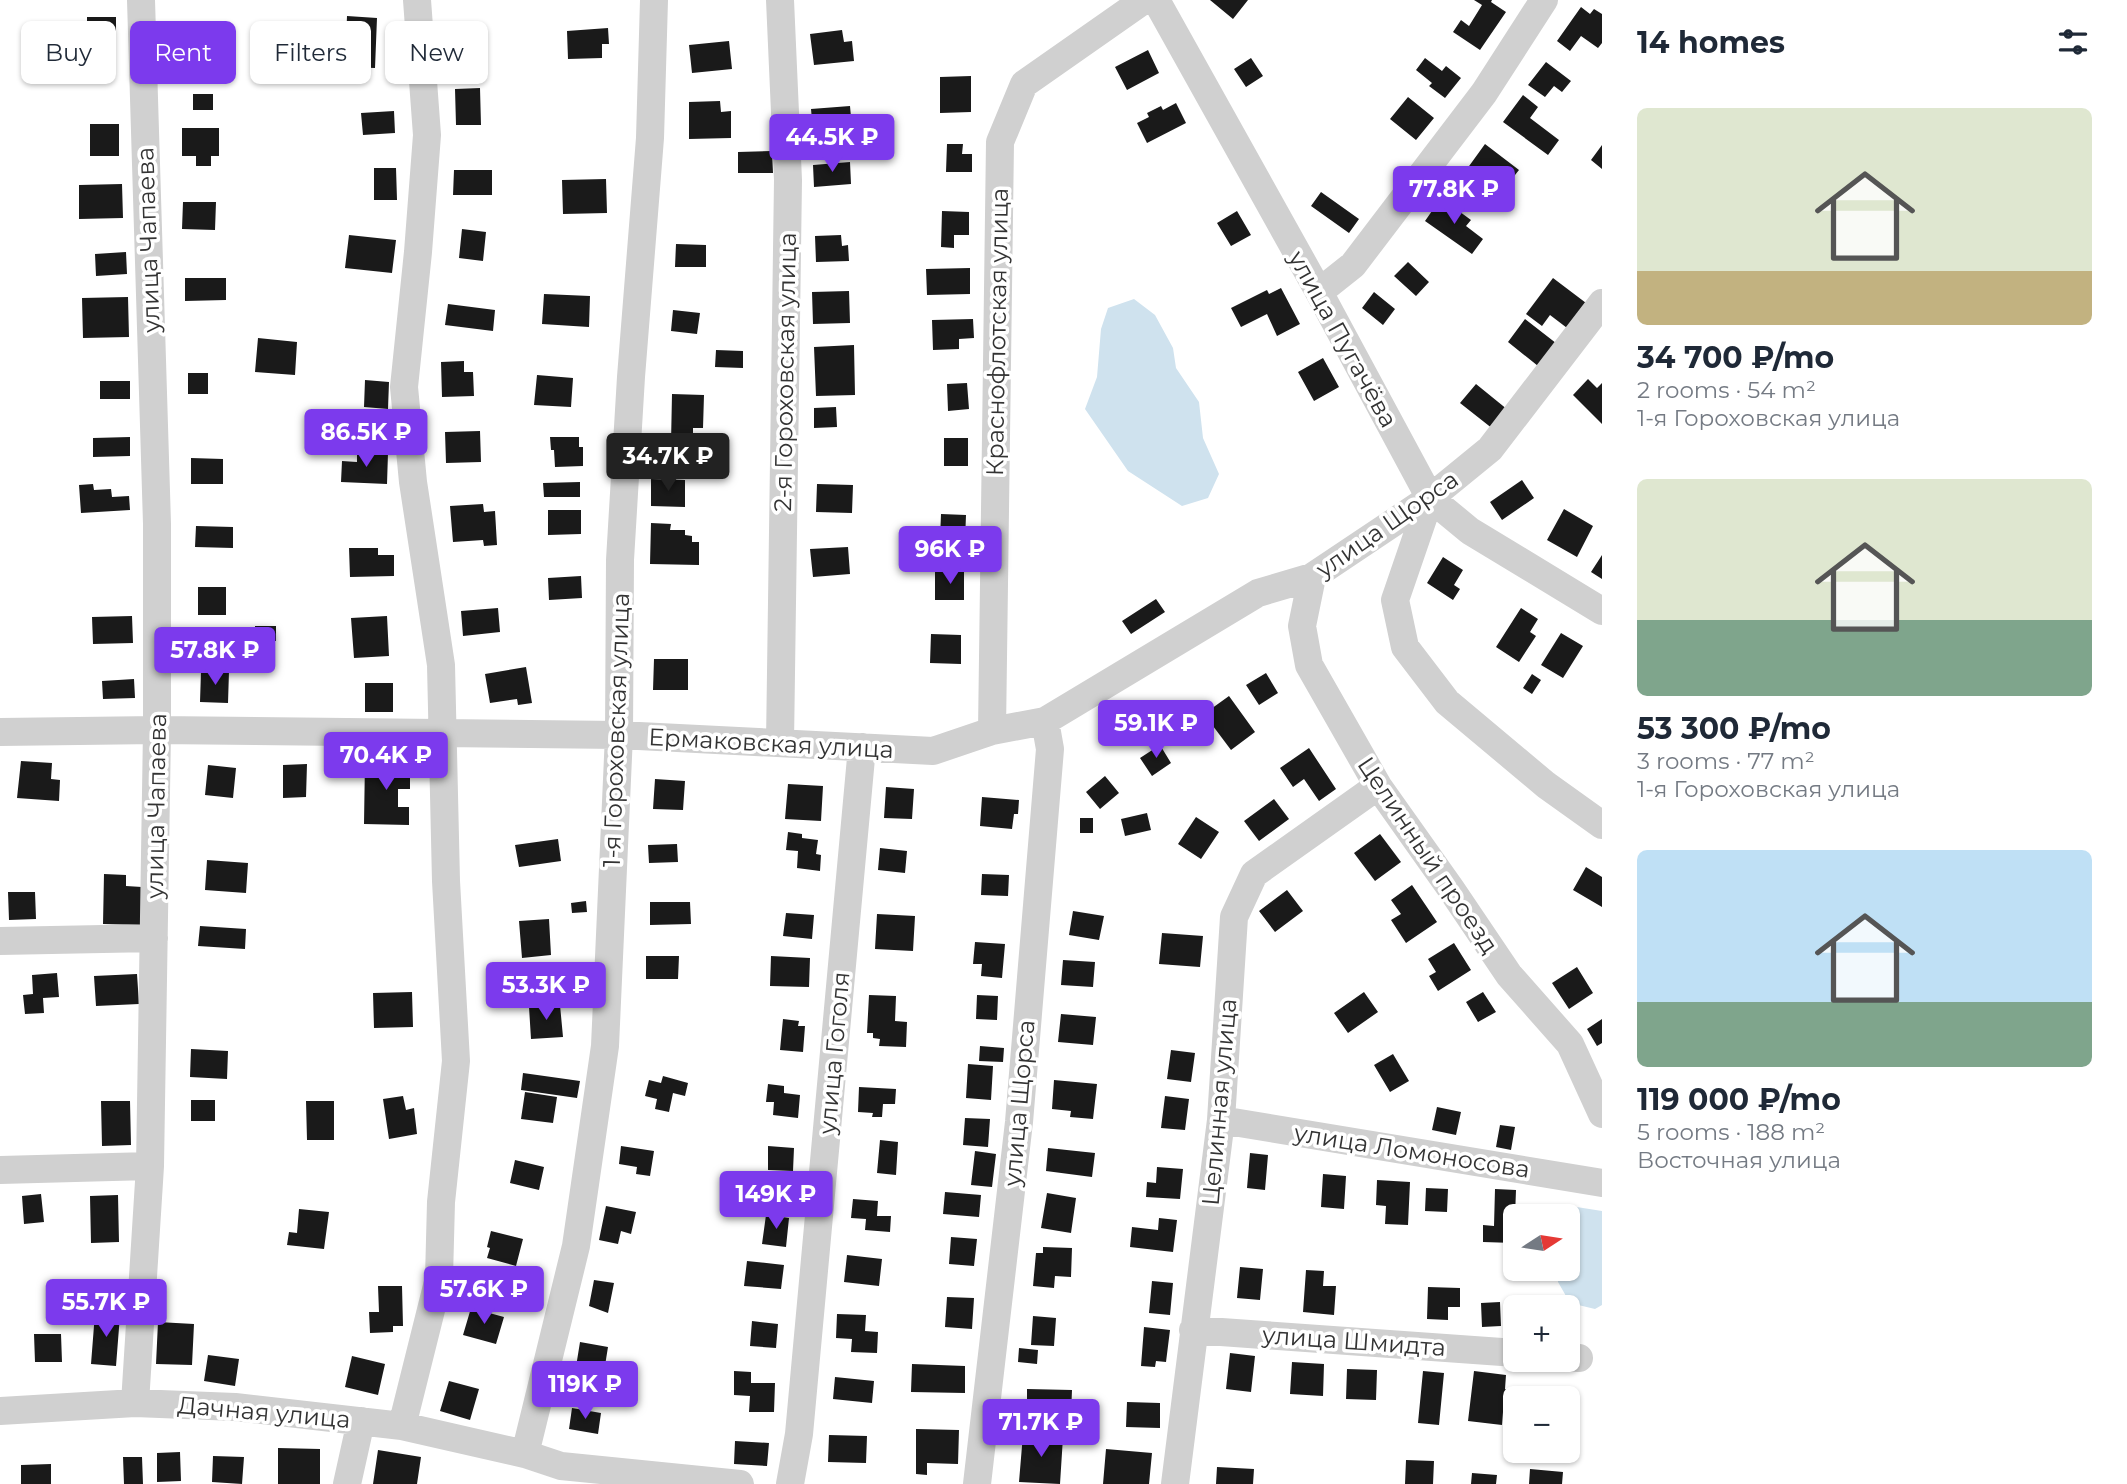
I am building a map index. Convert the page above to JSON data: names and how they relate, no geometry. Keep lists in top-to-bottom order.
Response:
{
  "streets": {
    "street": [
      "улица Чапаева",
      "Краснофлотская улица",
      "улица Пугачёва",
      "2-я Гороховская улица",
      "улица Щорса",
      "1-я Гороховская улица",
      "Ермаковская улица",
      "Целинный проезд",
      "улица Гоголя",
      "Целинная улица",
      "улица Ломоносова",
      "улица Шмидта",
      "Дачная улица"
    ]
  },
  "crossings": [
    ["улица Чапаева", "Ермаковская улица"],
    ["улица Чапаева", "Дачная улица"],
    ["Краснофлотская улица", "улица Щорса"],
    ["Краснофлотская улица", "Ермаковская улица"],
    ["улица Пугачёва", "улица Щорса"],
    ["2-я Гороховская улица", "Ермаковская улица"],
    ["улица Щорса", "Ермаковская улица"],
    ["улица Щорса", "Целинный проезд"],
    ["1-я Гороховская улица", "Ермаковская улица"],
    ["1-я Гороховская улица", "Дачная улица"],
    ["Ермаковская улица", "улица Гоголя"],
    ["Целинный проезд", "Целинная улица"],
    ["Целинная улица", "улица Ломоносова"],
    ["Целинная улица", "улица Шмидта"]
  ],
  "north": "right",
  "page": {
    "heading": "14 homes",
    "chip": [
      "Buy",
      "Rent",
      "Filters",
      "New"
    ],
    "list": [
      {
        "name": "34 700 ₽/mo",
        "note": "2 rooms · 54 m² · 1-я Гороховская улица"
      },
      {
        "name": "53 300 ₽/mo",
        "note": "3 rooms · 77 m² · 1-я Гороховская улица"
      },
      {
        "name": "119 000 ₽/mo",
        "note": "5 rooms · 188 m² · Восточная улица"
      }
    ],
    "price": [
      "44.5K ₽",
      "77.8K ₽",
      "86.5K ₽",
      "34.7K ₽",
      "96K ₽",
      "57.8K ₽",
      "59.1K ₽",
      "70.4K ₽",
      "53.3K ₽",
      "149K ₽",
      "57.6K ₽",
      "55.7K ₽",
      "119K ₽",
      "71.7K ₽"
    ],
    "map_buttons": ["+", "−"]
  }
}
